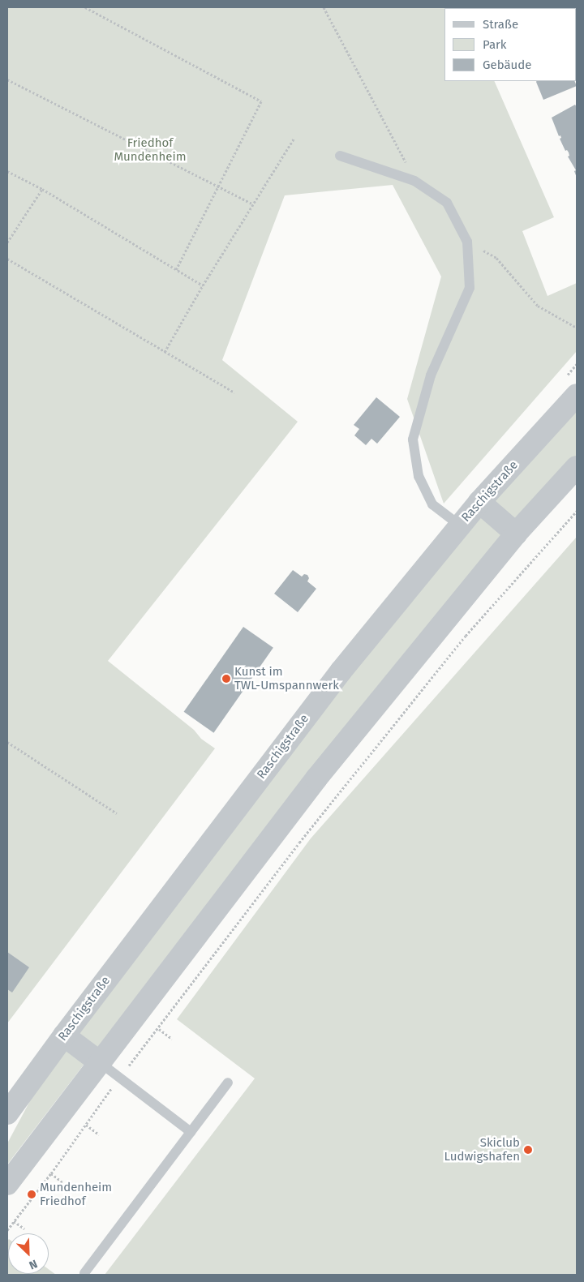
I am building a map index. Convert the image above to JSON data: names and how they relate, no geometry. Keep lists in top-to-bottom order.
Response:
{
  "streets": {
    "street": ["Raschigstraße"]
  },
  "parks": ["Friedhof Mundenheim"],
  "places": ["Kunst im TWL-Umspannwerk", "Skiclub Ludwigshafen", "Mundenheim Friedhof"],
  "legend": ["Straße", "Park", "Gebäude"],
  "north": "bottom right"
}
